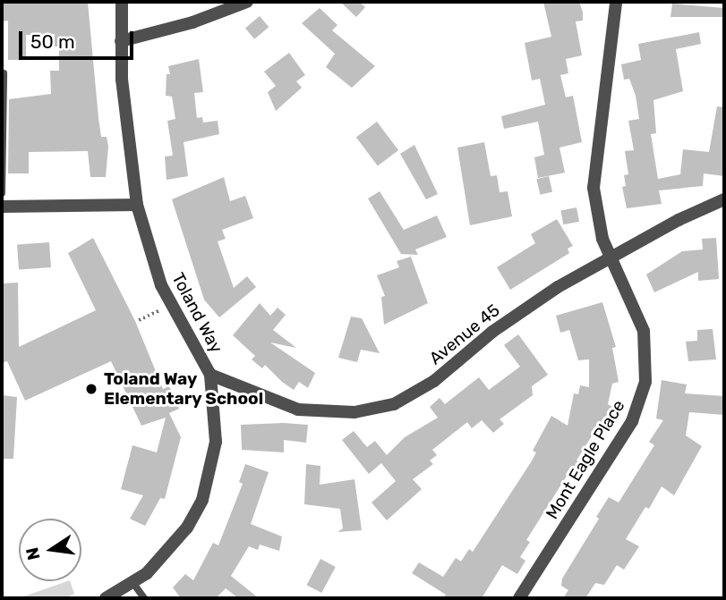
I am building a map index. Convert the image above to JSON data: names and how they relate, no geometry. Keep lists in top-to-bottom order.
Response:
{
  "streets": {
    "street": ["Toland Way", "Avenue 45", "Mont Eagle Place"]
  },
  "crossings": [
    ["Toland Way", "Avenue 45"],
    ["Avenue 45", "Mont Eagle Place"]
  ],
  "places": ["Toland Way Elementary School"],
  "scale_bar": "50 m",
  "north": "left"
}
